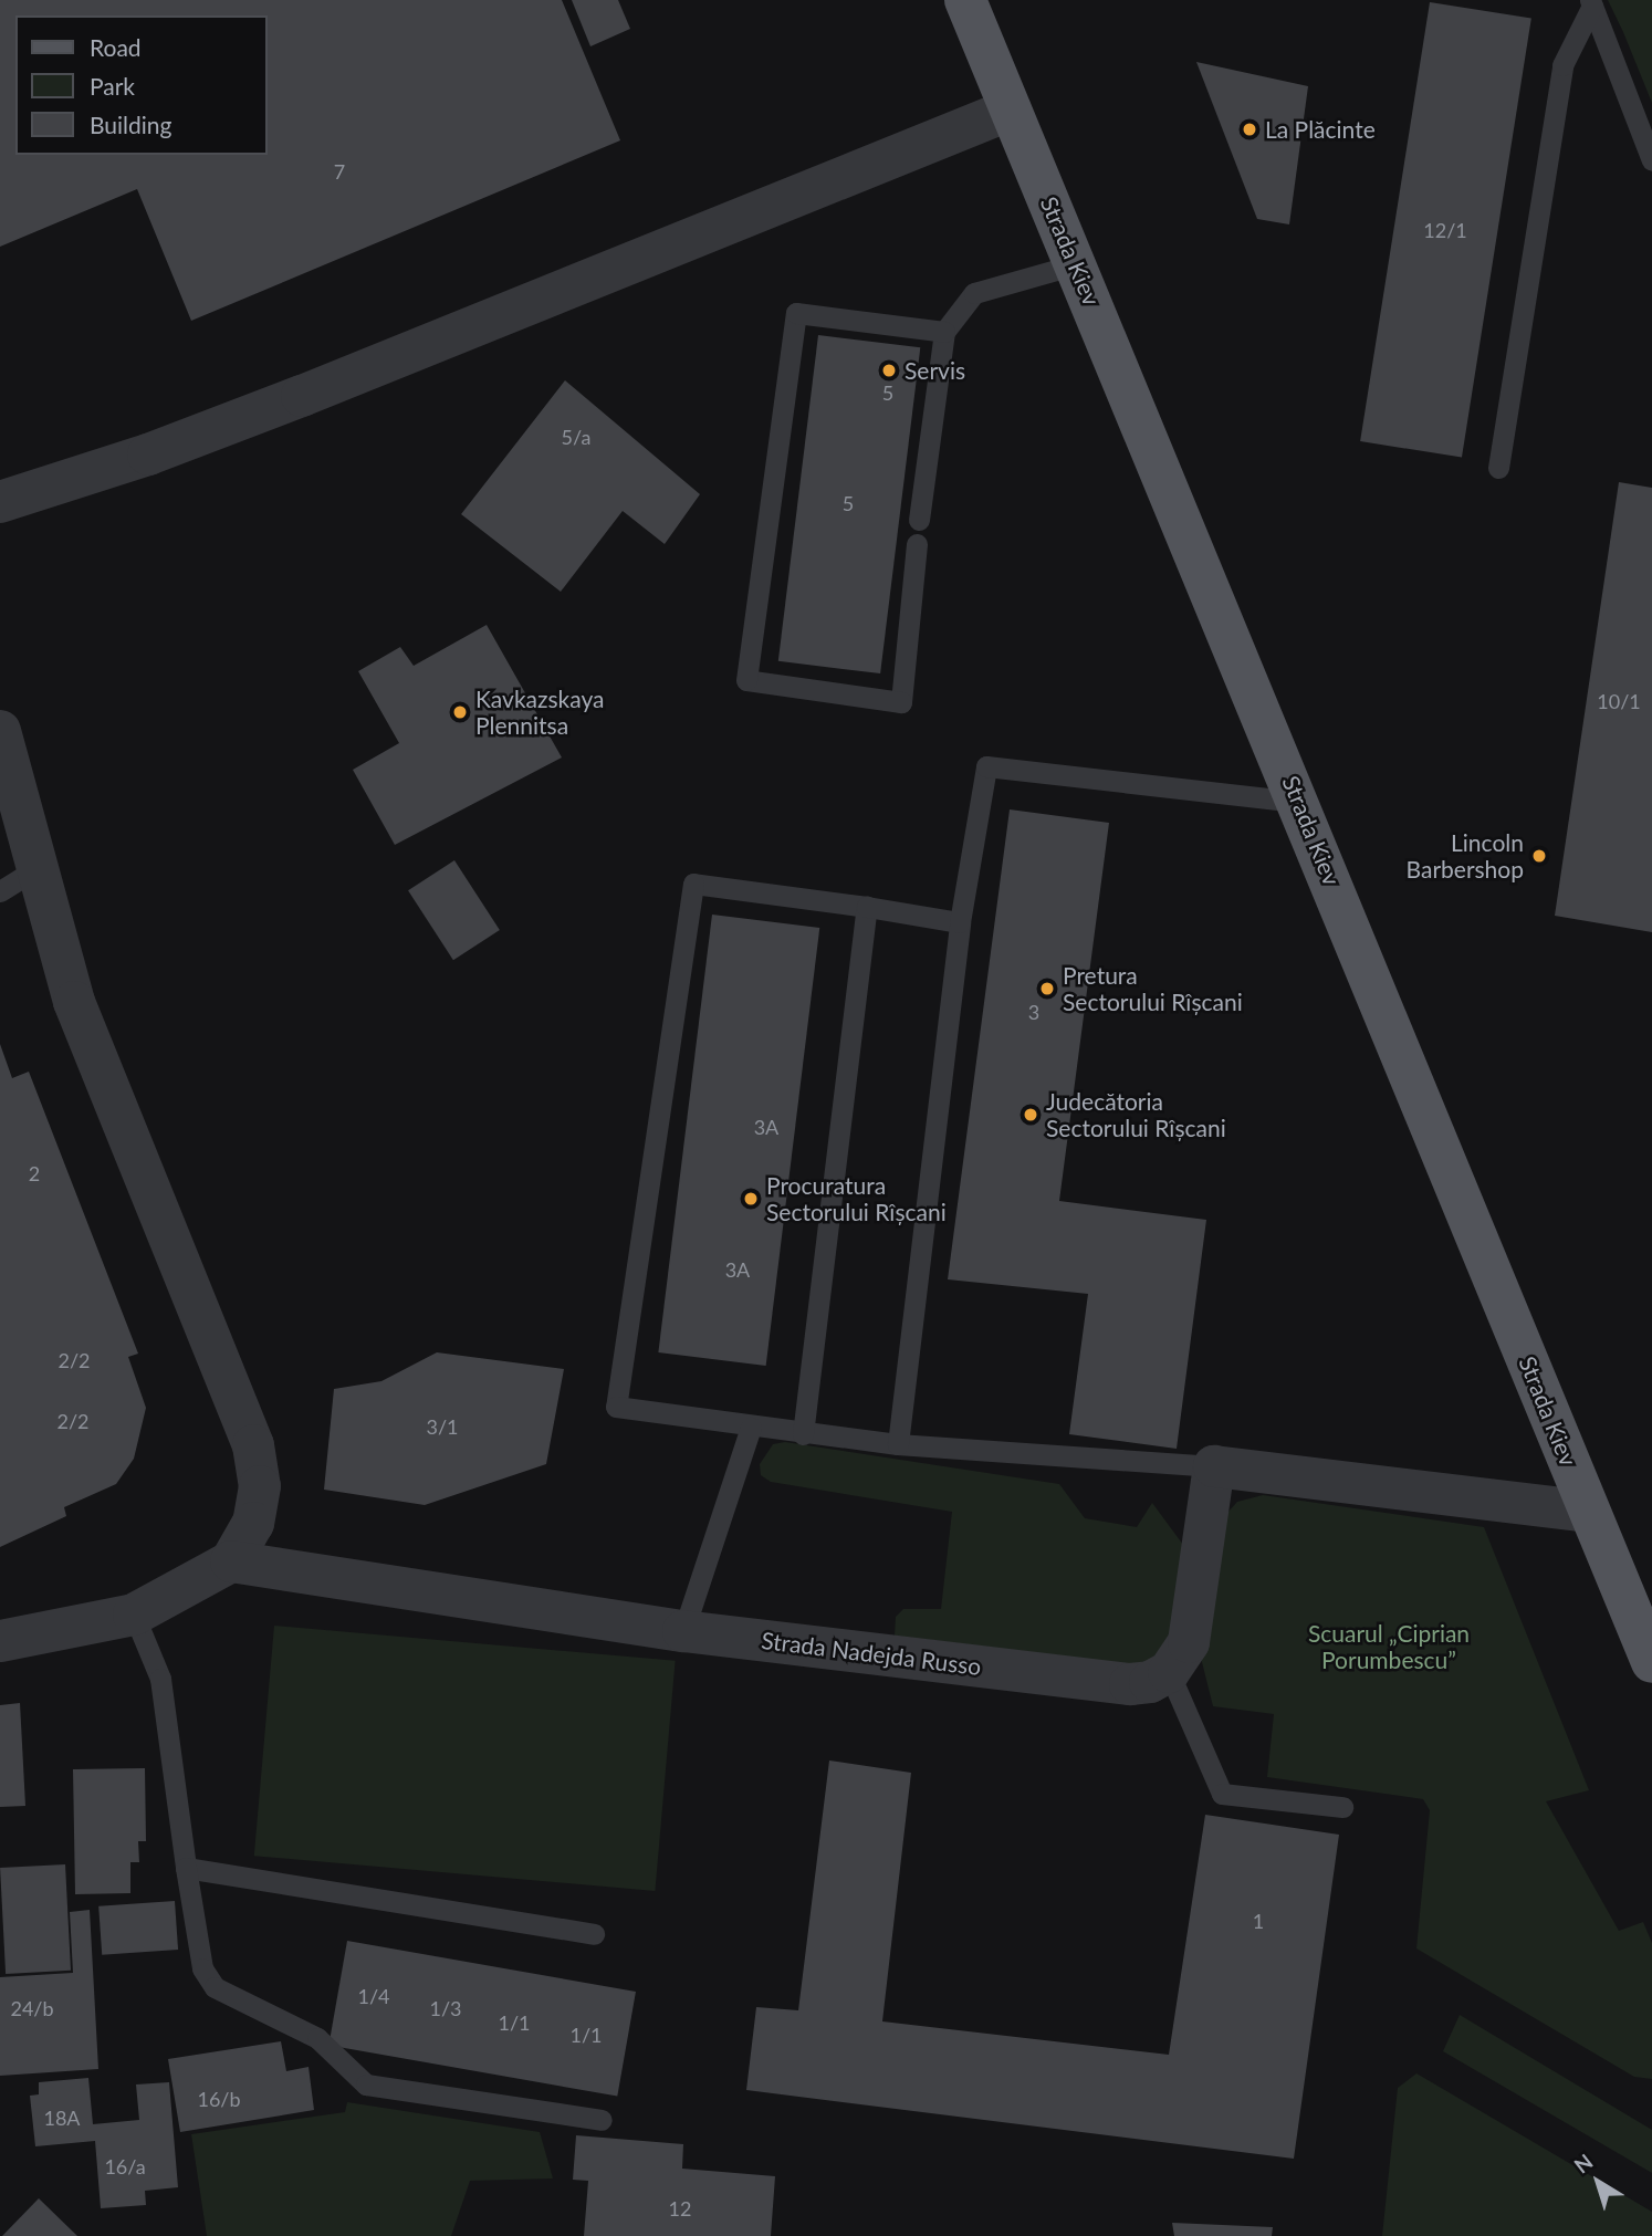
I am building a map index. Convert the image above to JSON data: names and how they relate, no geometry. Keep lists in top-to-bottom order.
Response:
{
  "streets": {
    "main road": ["Strada Kiev"],
    "street": ["Strada Nadejda Russo"]
  },
  "parks": ["Scuarul „Ciprian Porumbescu”"],
  "places": [
    "La Plăcinte",
    "Servis",
    "Kavkazskaya Plennitsa",
    "Lincoln Barbershop",
    "Pretura Sectorului Rîșcani",
    "Judecătoria Sectorului Rîșcani",
    "Procuratura Sectorului Rîșcani"
  ],
  "house_numbers": [
    "7",
    "12/1",
    "5",
    "5/a",
    "5",
    "10/1",
    "3",
    "3A",
    "2",
    "3A",
    "2/2",
    "2/2",
    "3/1",
    "1",
    "1/4",
    "24/b",
    "1/3",
    "1/1",
    "1/1",
    "16/b",
    "18A",
    "16/a",
    "12"
  ],
  "legend": ["Road", "Park", "Building"],
  "north": "top left"
}
